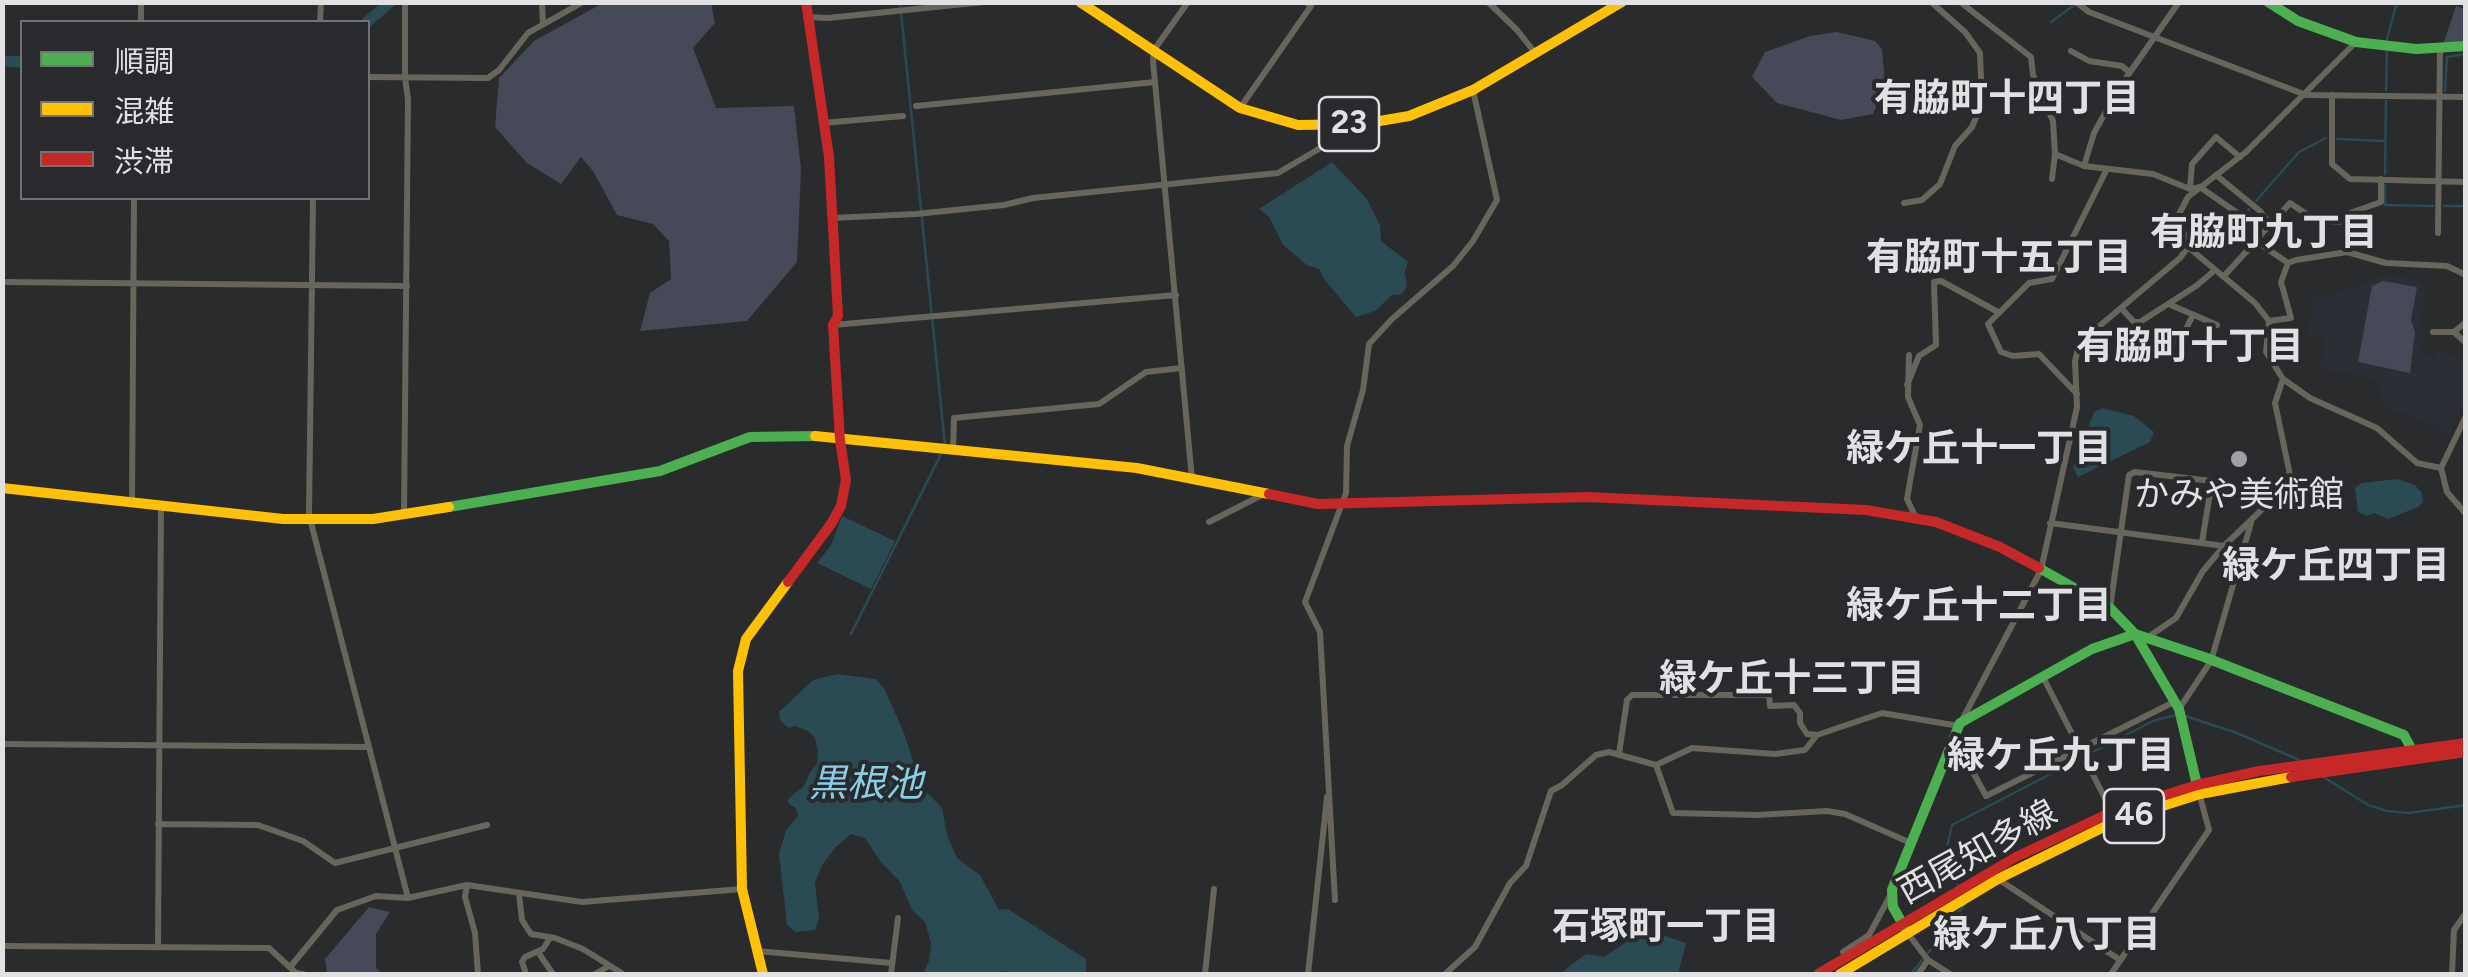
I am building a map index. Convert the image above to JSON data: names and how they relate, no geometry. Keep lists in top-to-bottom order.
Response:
{
  "streets": {
    "main road": ["23", "46", "西尾知多線"]
  },
  "districts": [
    "有脇町十四丁目",
    "有脇町九丁目",
    "有脇町十五丁目",
    "有脇町十丁目",
    "緑ケ丘十一丁目",
    "緑ケ丘四丁目",
    "緑ケ丘十二丁目",
    "緑ケ丘十三丁目",
    "緑ケ丘九丁目",
    "石塚町一丁目",
    "緑ケ丘八丁目"
  ],
  "water": ["黒根池"],
  "places": ["かみや美術館"],
  "legend": ["順調", "混雑", "渋滞"]
}
